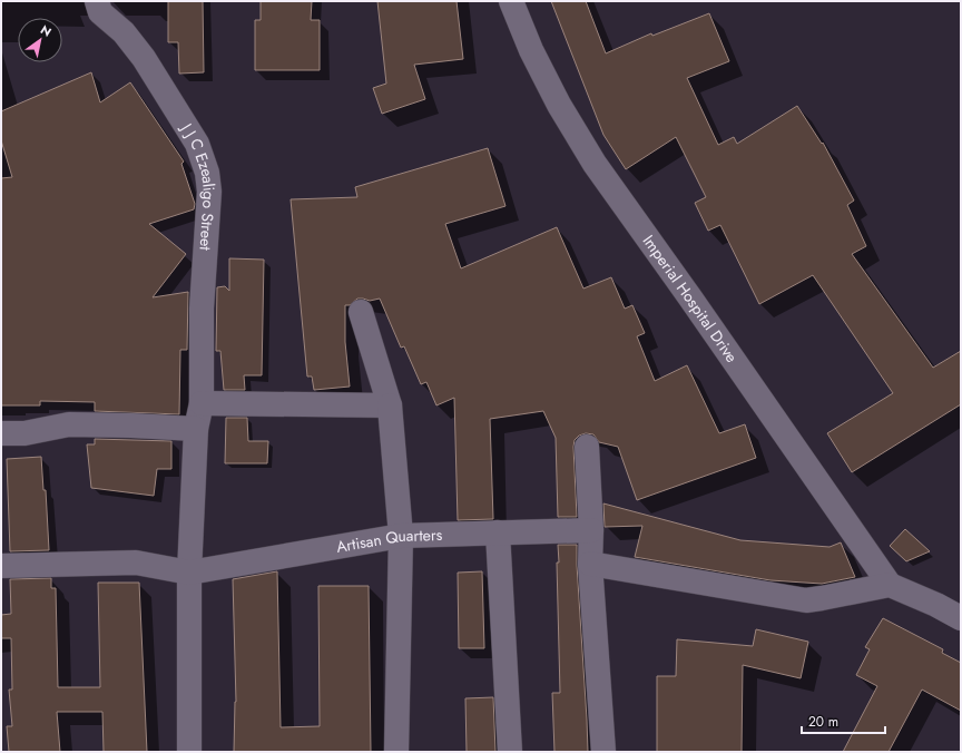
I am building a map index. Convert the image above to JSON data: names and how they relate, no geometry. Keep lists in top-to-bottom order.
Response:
{
  "streets": {
    "street": ["J J C Ezealigo Street", "Imperial Hospital Drive", "Artisan Quarters"]
  },
  "scale_bar": "20 m",
  "north": "top right"
}
